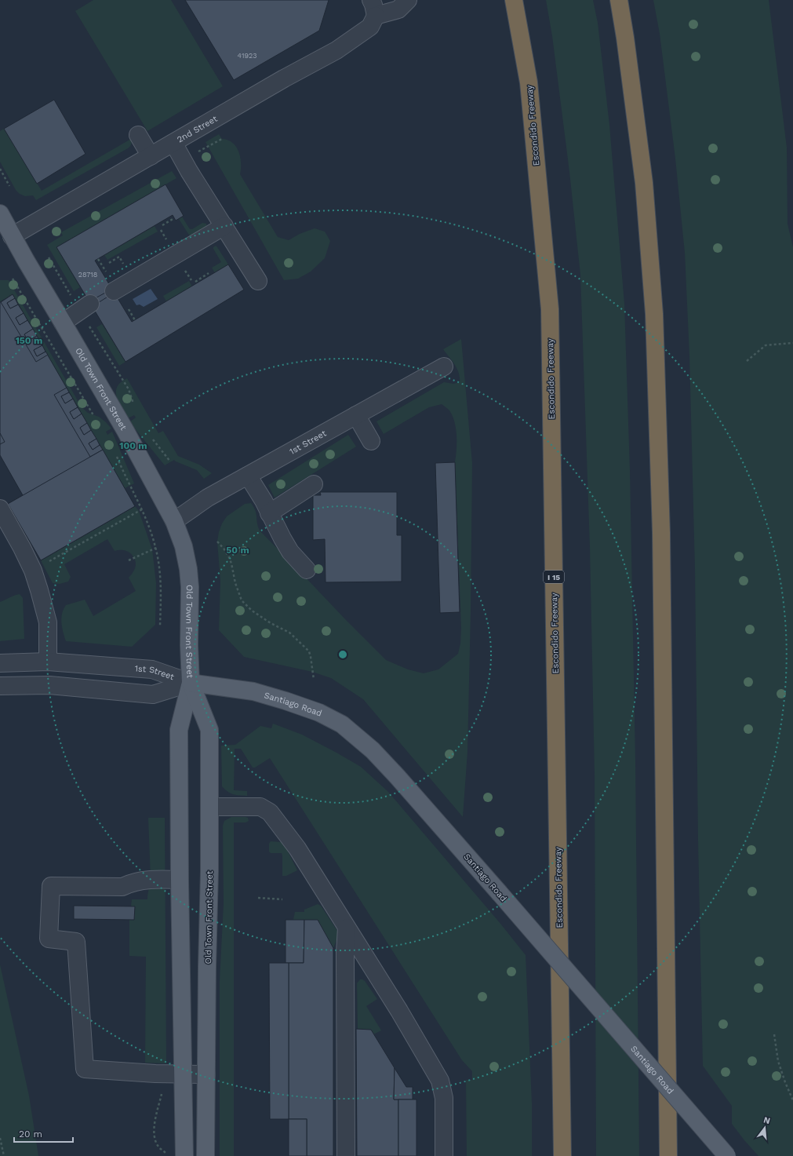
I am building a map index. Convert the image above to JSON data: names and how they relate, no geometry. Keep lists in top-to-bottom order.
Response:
{
  "streets": {
    "highway": ["Escondido Freeway", "I 15"],
    "main road": ["Old Town Front Street", "Santiago Road"],
    "street": ["2nd Street", "1st Street"]
  },
  "crossings": [
    ["2nd Street", "Old Town Front Street"],
    ["Old Town Front Street", "1st Street"],
    ["Old Town Front Street", "Santiago Road"],
    ["1st Street", "Santiago Road"]
  ],
  "house_numbers": ["41923", "28718"],
  "scale_bar": "20 m",
  "north": "top",
  "rings": ["150 m", "100 m", "50 m"]
}
